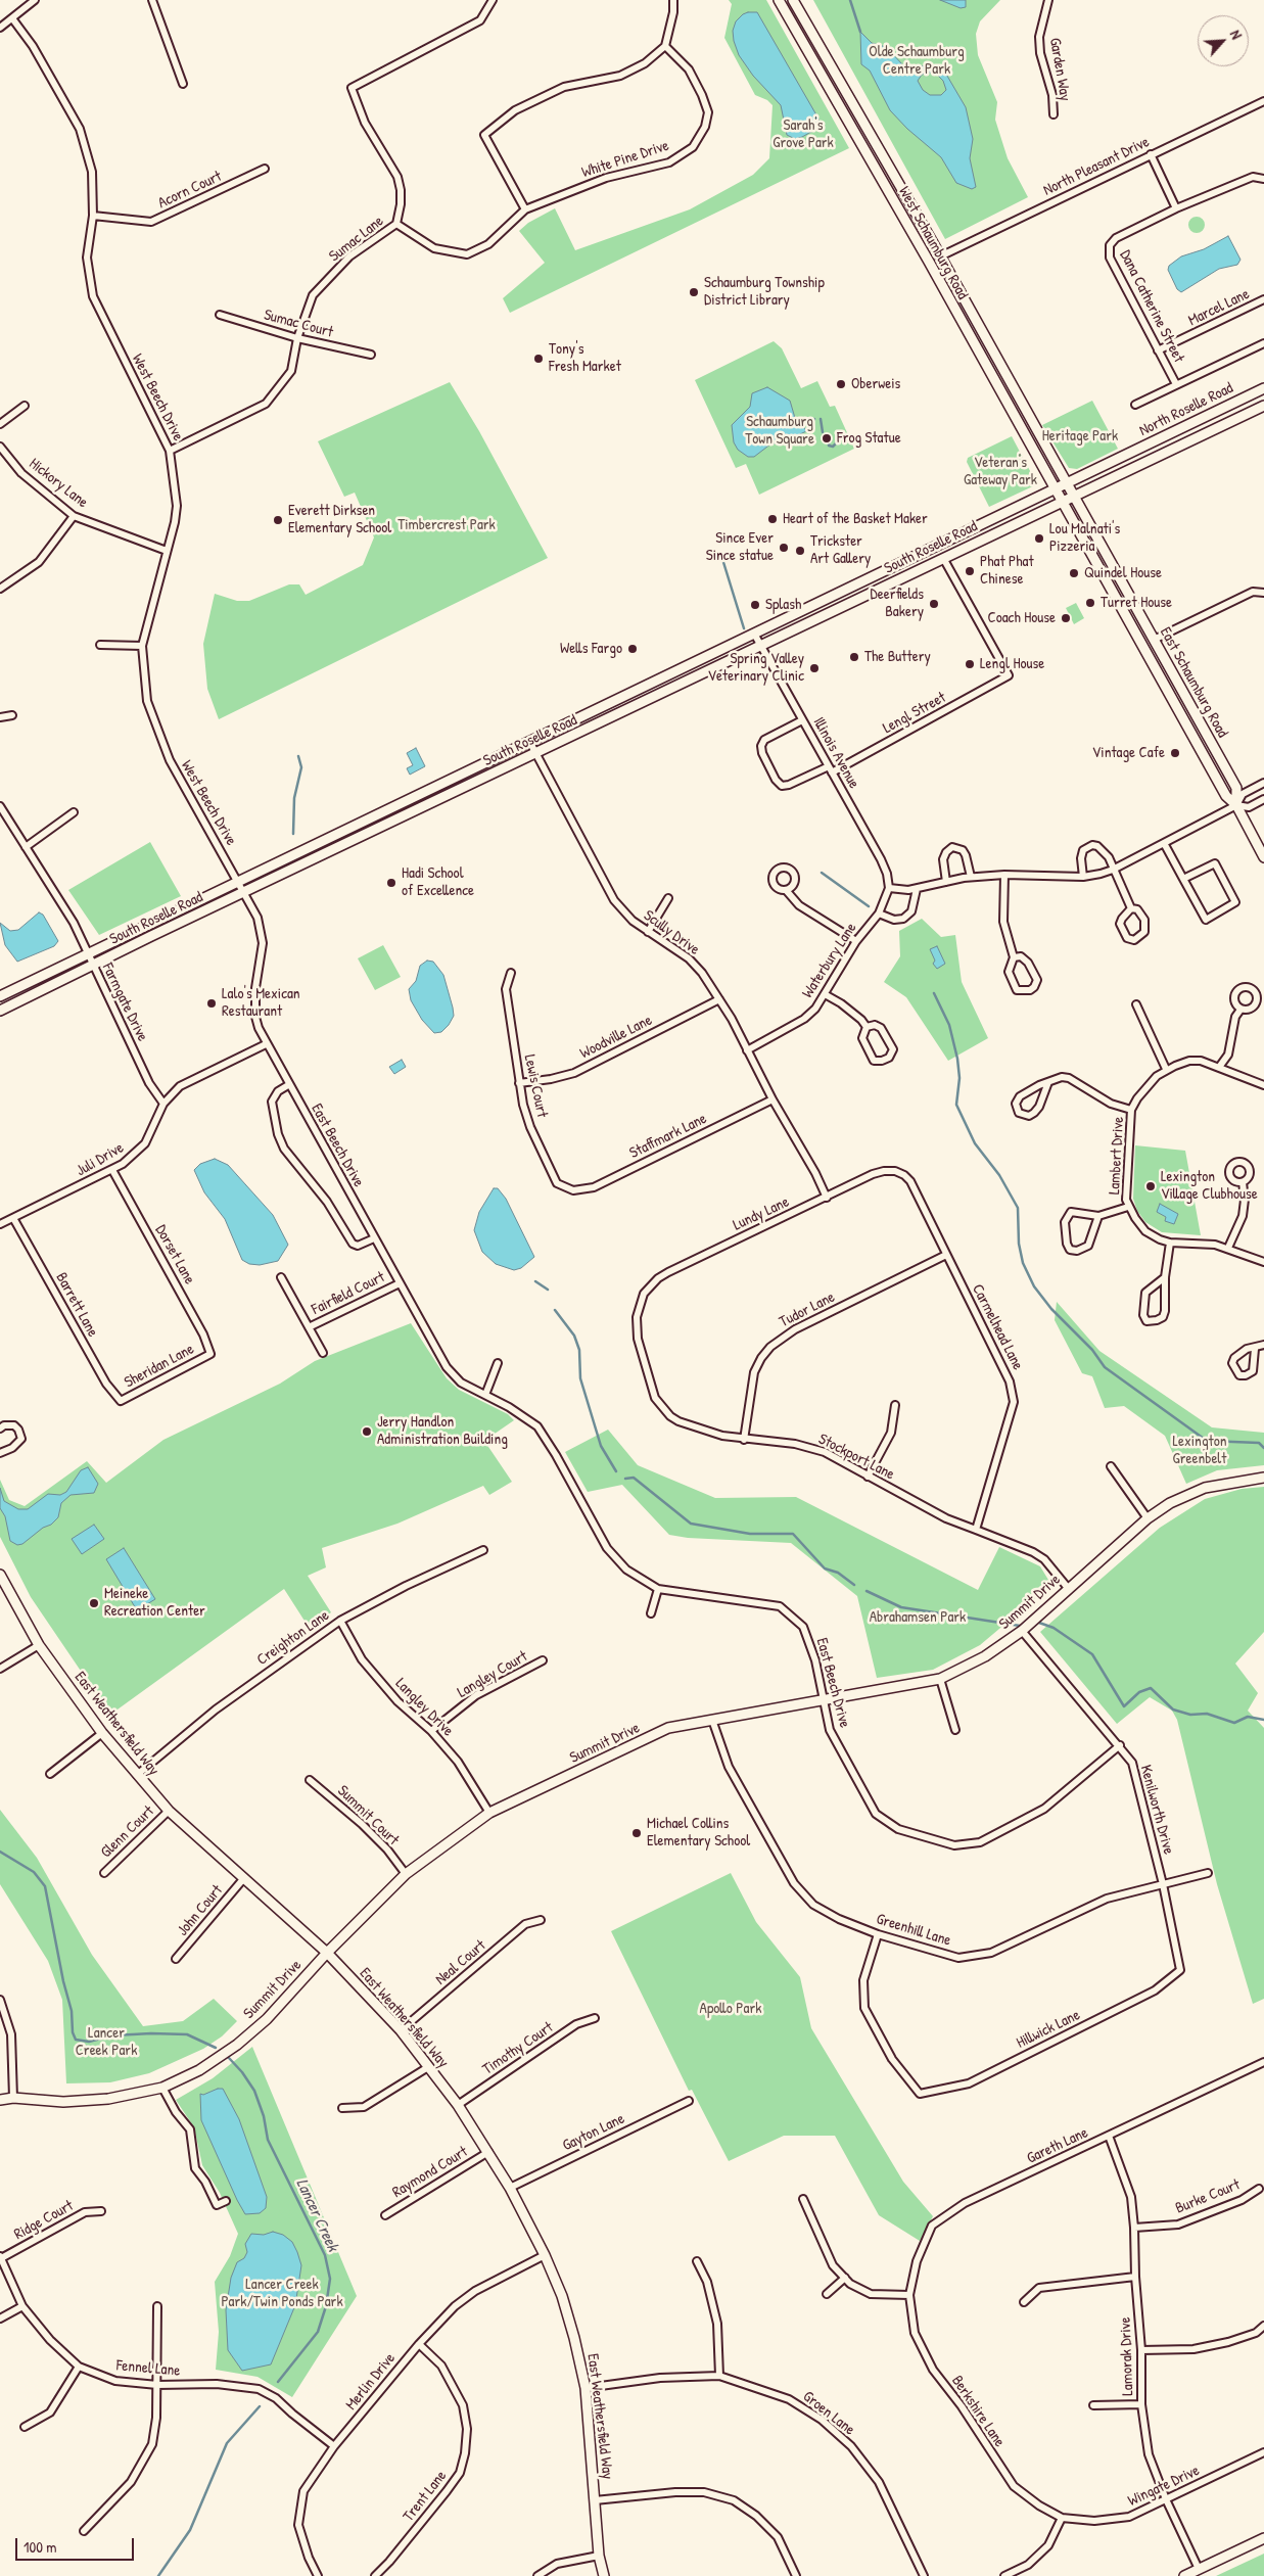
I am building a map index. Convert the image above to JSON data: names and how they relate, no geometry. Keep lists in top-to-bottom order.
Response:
{
  "streets": {
    "main road": [
      "West Schaumburg Road",
      "North Roselle Road",
      "South Roselle Road",
      "East Schaumburg Road",
      "Summit Drive",
      "East Weathersfield Way"
    ],
    "street": [
      "Garden Way",
      "White Pine Drive",
      "North Pleasant Drive",
      "Acorn Court",
      "Sumac Lane",
      "Dana Catherine Street",
      "Marcel Lane",
      "Sumac Court",
      "West Beech Drive",
      "Hickory Lane",
      "Lengl Street",
      "Illinois Avenue",
      "Scully Drive",
      "Waterbury Lane",
      "Farmgate Drive",
      "Woodville Lane",
      "Lewis Court",
      "Staffmark Lane",
      "East Beech Drive",
      "Lambert Drive",
      "Juli Drive",
      "Lundy Lane",
      "Dorset Lane",
      "Fairfield Court",
      "Barrett Lane",
      "Tudor Lane",
      "Carmelhead Lane",
      "Sheridan Lane",
      "Stockport Lane",
      "Creighton Lane",
      "Langley Court",
      "Langley Drive",
      "Kenilworth Drive",
      "Summit Court",
      "Glenn Court",
      "John Court",
      "Greenhill Lane",
      "Neal Court",
      "Hillwick Lane",
      "Timothy Court",
      "Gayton Lane",
      "Gareth Lane",
      "Raymond Court",
      "Burke Court",
      "Ridge Court",
      "Lamorak Drive",
      "Fennel Lane",
      "Merlin Drive",
      "Berkshire Lane",
      "Groen Lane",
      "Wingate Drive",
      "Trent Lane"
    ]
  },
  "crossings": [
    ["White Pine Drive", "Sumac Lane"],
    ["North Pleasant Drive", "West Schaumburg Road"],
    ["Acorn Court", "West Beech Drive"],
    ["Sumac Lane", "Sumac Court"],
    ["Sumac Lane", "West Beech Drive"],
    ["West Schaumburg Road", "North Roselle Road"],
    ["West Schaumburg Road", "South Roselle Road"],
    ["West Schaumburg Road", "East Schaumburg Road"],
    ["Dana Catherine Street", "Marcel Lane"],
    ["West Beech Drive", "Hickory Lane"],
    ["West Beech Drive", "South Roselle Road"],
    ["West Beech Drive", "East Beech Drive"],
    ["North Roselle Road", "South Roselle Road"],
    ["North Roselle Road", "East Schaumburg Road"],
    ["South Roselle Road", "East Schaumburg Road"],
    ["South Roselle Road", "Lengl Street"],
    ["South Roselle Road", "Illinois Avenue"],
    ["South Roselle Road", "Scully Drive"],
    ["South Roselle Road", "Farmgate Drive"],
    ["South Roselle Road", "East Beech Drive"],
    ["Lengl Street", "Illinois Avenue"],
    ["Illinois Avenue", "Waterbury Lane"],
    ["Scully Drive", "Waterbury Lane"],
    ["Scully Drive", "Woodville Lane"],
    ["Scully Drive", "Staffmark Lane"],
    ["Scully Drive", "Lundy Lane"],
    ["Farmgate Drive", "Juli Drive"],
    ["Woodville Lane", "Lewis Court"],
    ["Lewis Court", "Staffmark Lane"],
    ["East Beech Drive", "Juli Drive"],
    ["East Beech Drive", "Fairfield Court"],
    ["East Beech Drive", "Summit Drive"],
    ["East Beech Drive", "Kenilworth Drive"],
    ["Juli Drive", "Dorset Lane"],
    ["Juli Drive", "Barrett Lane"],
    ["Lundy Lane", "Carmelhead Lane"],
    ["Lundy Lane", "Stockport Lane"],
    ["Dorset Lane", "Sheridan Lane"],
    ["Barrett Lane", "Sheridan Lane"],
    ["Tudor Lane", "Carmelhead Lane"],
    ["Tudor Lane", "Stockport Lane"],
    ["Carmelhead Lane", "Stockport Lane"],
    ["Stockport Lane", "Summit Drive"],
    ["Summit Drive", "Langley Drive"],
    ["Summit Drive", "East Weathersfield Way"],
    ["Summit Drive", "Kenilworth Drive"],
    ["Summit Drive", "Summit Court"],
    ["Summit Drive", "Greenhill Lane"],
    ["Creighton Lane", "Langley Drive"],
    ["Creighton Lane", "East Weathersfield Way"],
    ["Langley Court", "Langley Drive"],
    ["East Weathersfield Way", "Glenn Court"],
    ["East Weathersfield Way", "John Court"],
    ["East Weathersfield Way", "Neal Court"],
    ["East Weathersfield Way", "Timothy Court"],
    ["East Weathersfield Way", "Gayton Lane"],
    ["East Weathersfield Way", "Raymond Court"],
    ["East Weathersfield Way", "Merlin Drive"],
    ["East Weathersfield Way", "Groen Lane"],
    ["Kenilworth Drive", "Greenhill Lane"],
    ["Kenilworth Drive", "Hillwick Lane"],
    ["Greenhill Lane", "Hillwick Lane"],
    ["Gareth Lane", "Lamorak Drive"],
    ["Gareth Lane", "Berkshire Lane"],
    ["Burke Court", "Lamorak Drive"],
    ["Ridge Court", "Fennel Lane"],
    ["Lamorak Drive", "Wingate Drive"],
    ["Fennel Lane", "Merlin Drive"],
    ["Merlin Drive", "Trent Lane"],
    ["Berkshire Lane", "Wingate Drive"]
  ],
  "water": ["Lancer Creek"],
  "parks": [
    "Olde Schaumburg Centre Park",
    "Sarah's Grove Park",
    "Schaumburg Town Square",
    "Heritage Park",
    "Veteran's Gateway Park",
    "Timbercrest Park",
    "Lexington Greenbelt",
    "Abrahamsen Park",
    "Apollo Park",
    "Lancer Creek Park",
    "Lancer Creek Park/Twin Ponds Park"
  ],
  "places": [
    "Schaumburg Township District Library",
    "Tony's Fresh Market",
    "Oberweis",
    "Frog Statue",
    "Heart of the Basket Maker",
    "Everett Dirksen Elementary School",
    "Lou Malnati's Pizzeria",
    "Since Ever Since statue",
    "Trickster Art Gallery",
    "Phat Phat Chinese",
    "Quindel House",
    "Turret House",
    "Deerfields Bakery",
    "Splash",
    "Coach House",
    "Wells Fargo",
    "The Buttery",
    "Lengl House",
    "Spring Valley Veterinary Clinic",
    "Vintage Cafe",
    "Hadi School of Excellence",
    "Lalo's Mexican Restaurant",
    "Lexington Village Clubhouse",
    "Jerry Handlon Administration Building",
    "Meineke Recreation Center",
    "Michael Collins Elementary School"
  ],
  "scale_bar": "100 m",
  "north": "top right"
}
